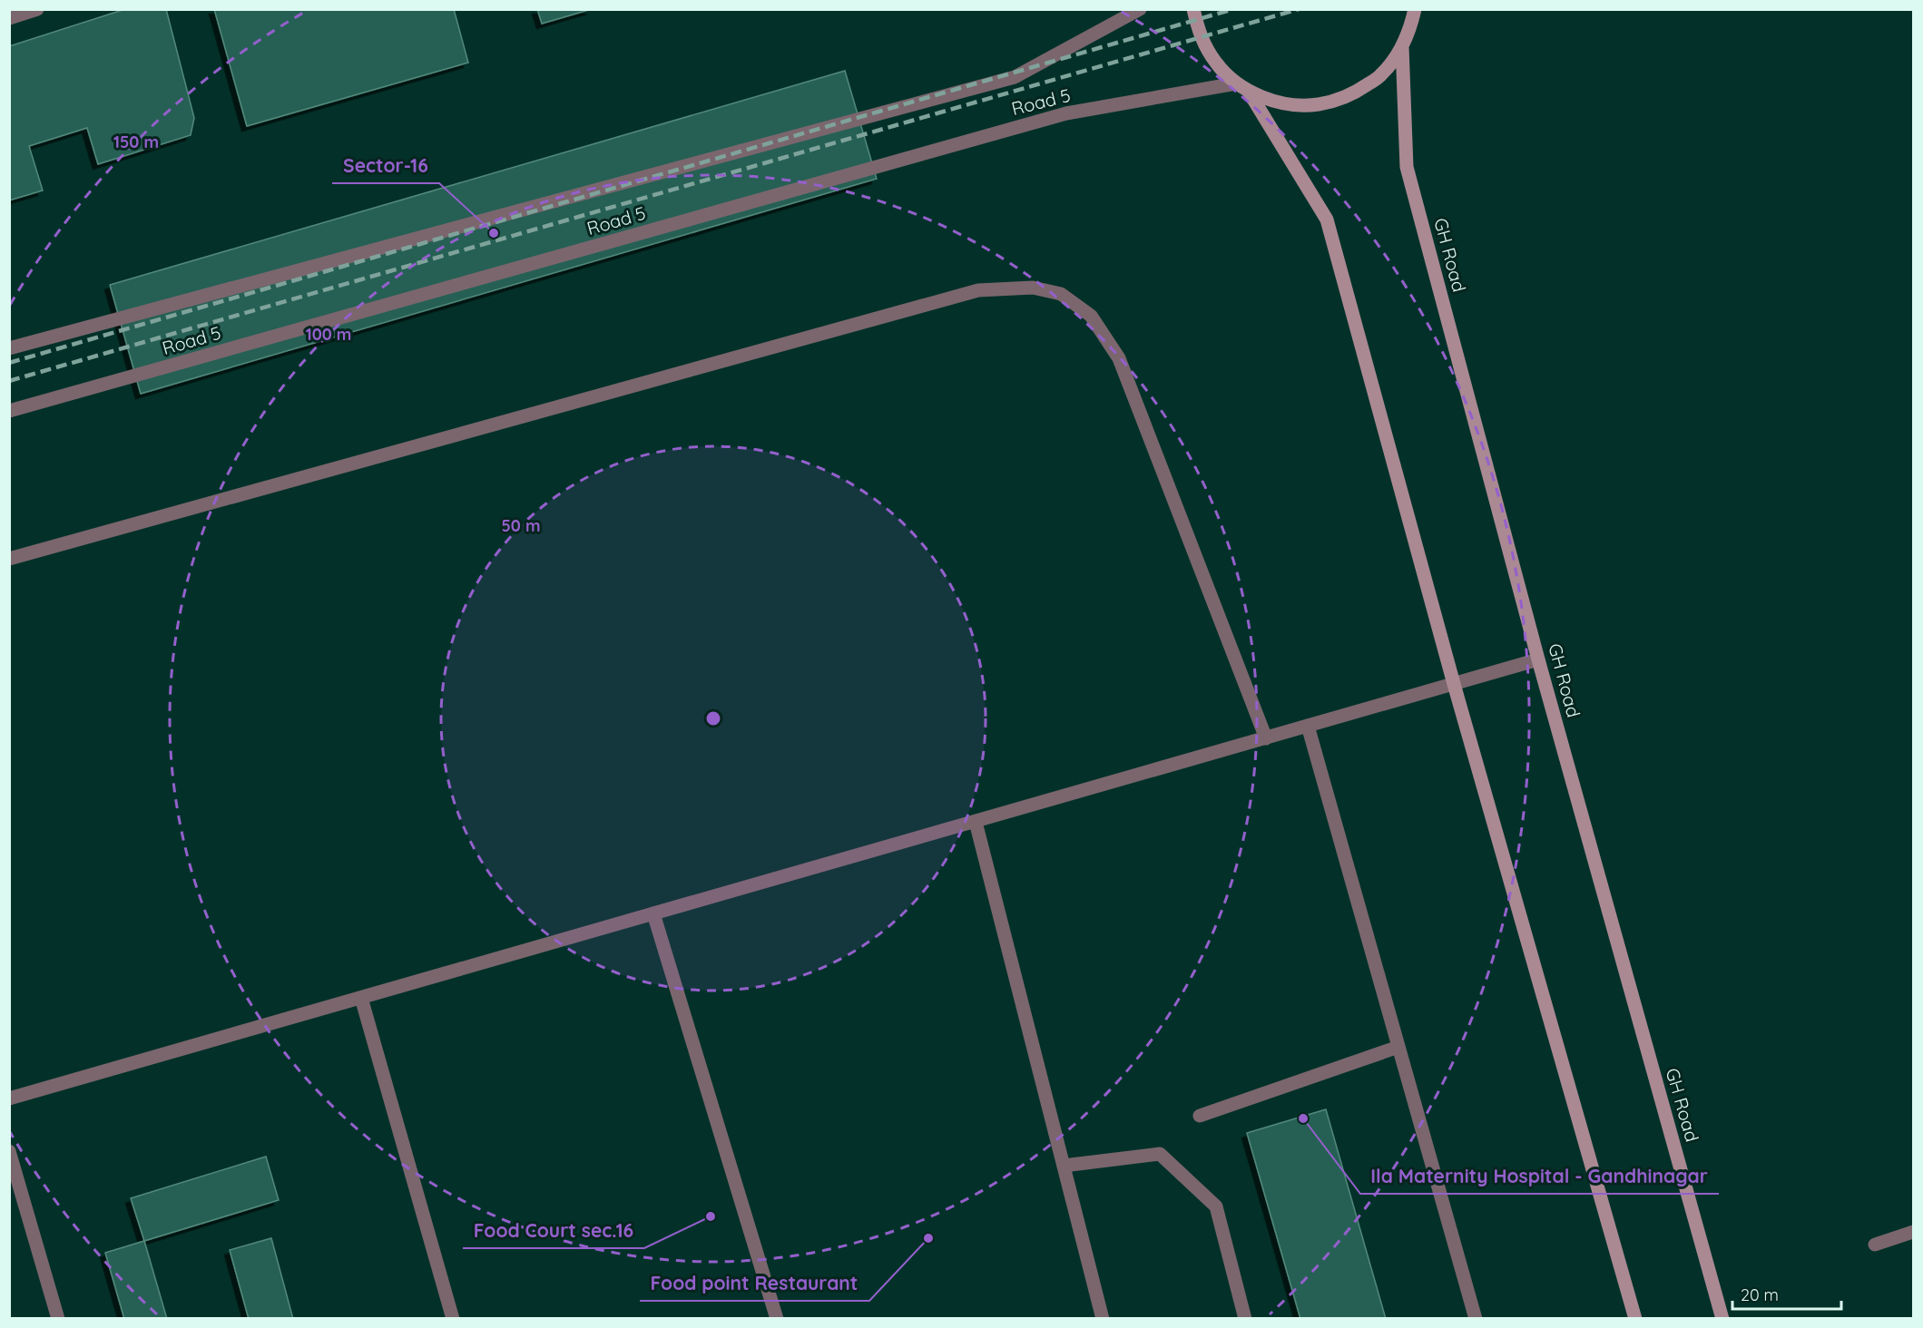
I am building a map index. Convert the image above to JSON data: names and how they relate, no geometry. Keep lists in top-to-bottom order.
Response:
{
  "streets": {
    "main road": ["GH Road"],
    "street": ["Road 5"]
  },
  "places": [
    "Sector-16",
    "Ila Maternity Hospital - Gandhinagar",
    "Food Court sec.16",
    "Food point Restaurant"
  ],
  "scale_bar": "20 m",
  "rings": ["150 m", "100 m", "50 m"]
}
